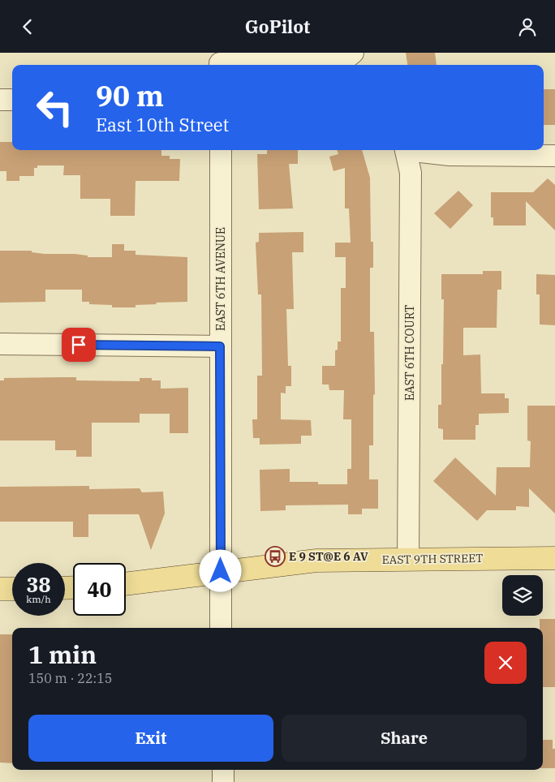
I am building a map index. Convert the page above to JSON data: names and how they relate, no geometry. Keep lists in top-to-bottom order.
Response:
{
  "streets": {
    "main road": ["EAST 9TH STREET"],
    "street": ["EAST 6TH AVENUE", "EAST 6TH COURT"]
  },
  "crossings": [
    ["EAST 6TH AVENUE", "EAST 9TH STREET"],
    ["EAST 6TH COURT", "EAST 9TH STREET"]
  ],
  "places": {
    "bus stop": ["E 9 ST@E 6 AV"]
  },
  "page": {
    "header": "GoPilot",
    "turn": ["90 m", "East 10th Street"],
    "speed": "38 km/h",
    "limit": "40",
    "heading": ["1 min", "150 m · 22:15"],
    "buttons": ["Exit", "Share"]
  }
}
